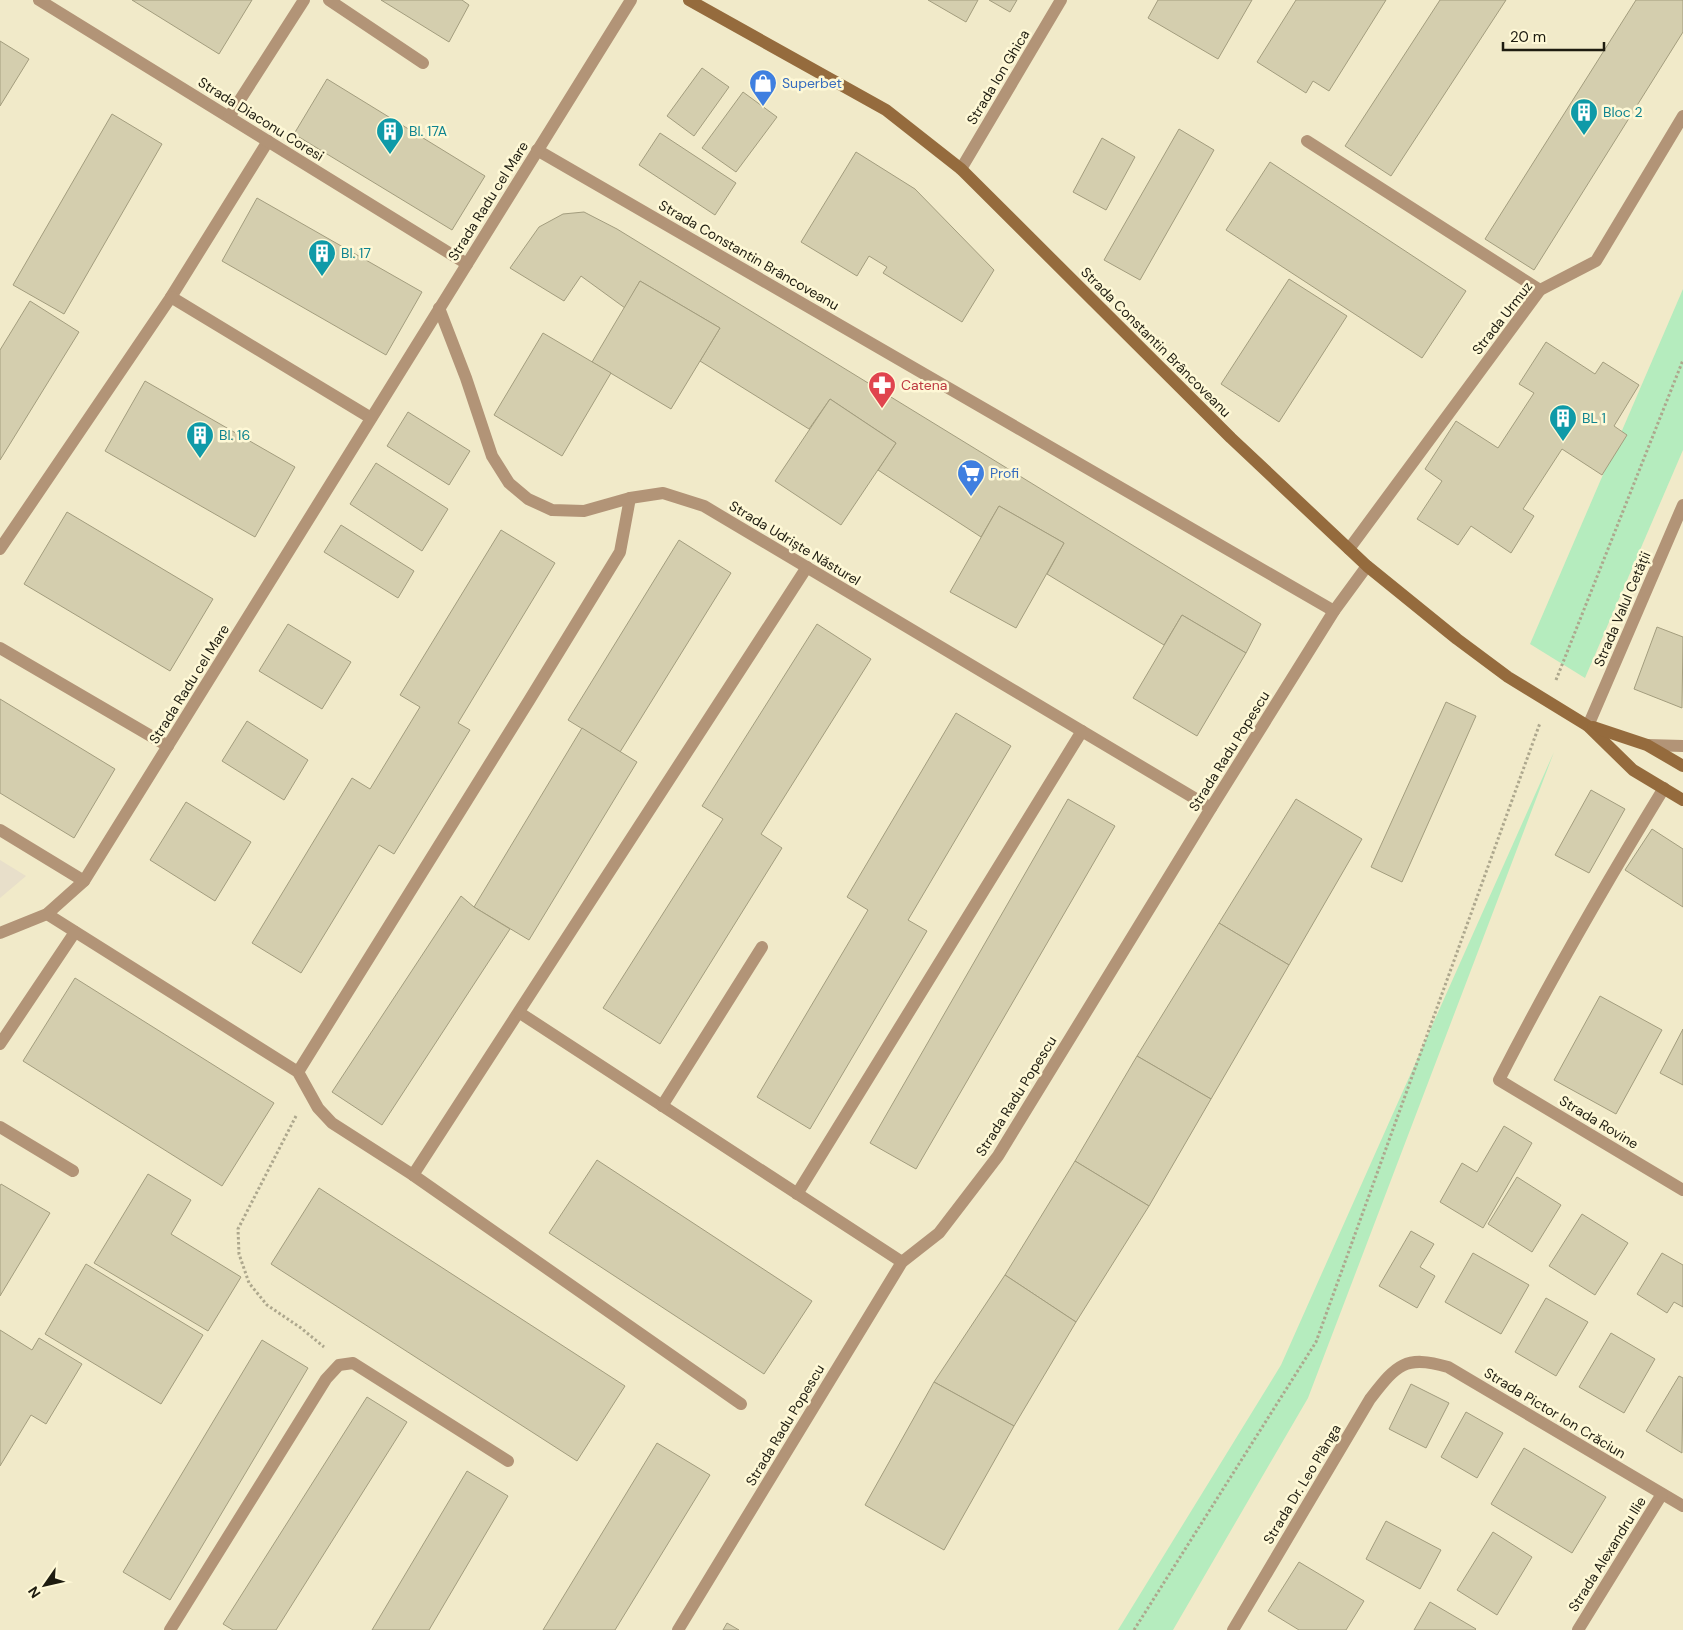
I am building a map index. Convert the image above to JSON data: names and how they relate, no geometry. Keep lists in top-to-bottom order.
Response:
{
  "streets": {
    "main road": ["Strada Constantin Brâncoveanu"],
    "street": [
      "Strada Ion Ghica",
      "Strada Diaconu Coresi",
      "Strada Radu cel Mare",
      "Strada Urmuz",
      "Strada Udriște Năsturel",
      "Strada Valul Cetății",
      "Strada Radu Popescu",
      "Strada Rovine",
      "Strada Pictor Ion Crăciun",
      "Strada Dr. Leo Plànga",
      "Strada Alexandru Ilie"
    ]
  },
  "crossings": [
    ["Strada Ion Ghica", "Strada Constantin Brâncoveanu"],
    ["Strada Diaconu Coresi", "Strada Radu cel Mare"],
    ["Strada Radu cel Mare", "Strada Constantin Brâncoveanu"],
    ["Strada Radu cel Mare", "Strada Udriște Năsturel"],
    ["Strada Constantin Brâncoveanu", "Strada Urmuz"],
    ["Strada Constantin Brâncoveanu", "Strada Valul Cetății"],
    ["Strada Constantin Brâncoveanu", "Strada Radu Popescu"],
    ["Strada Constantin Brâncoveanu", "Strada Rovine"],
    ["Strada Udriște Năsturel", "Strada Radu Popescu"],
    ["Strada Pictor Ion Crăciun", "Strada Dr. Leo Plànga"],
    ["Strada Pictor Ion Crăciun", "Strada Alexandru Ilie"]
  ],
  "places": {
    "shop": ["Superbet"],
    "building": [
      "Bloc 2",
      "Bl. 17A",
      "Bl. 17",
      "BL 1",
      "Bl. 16"
    ],
    "pharmacy": ["Catena"],
    "supermarket": ["Profi"]
  },
  "scale_bar": "20 m",
  "north": "bottom left"
}
